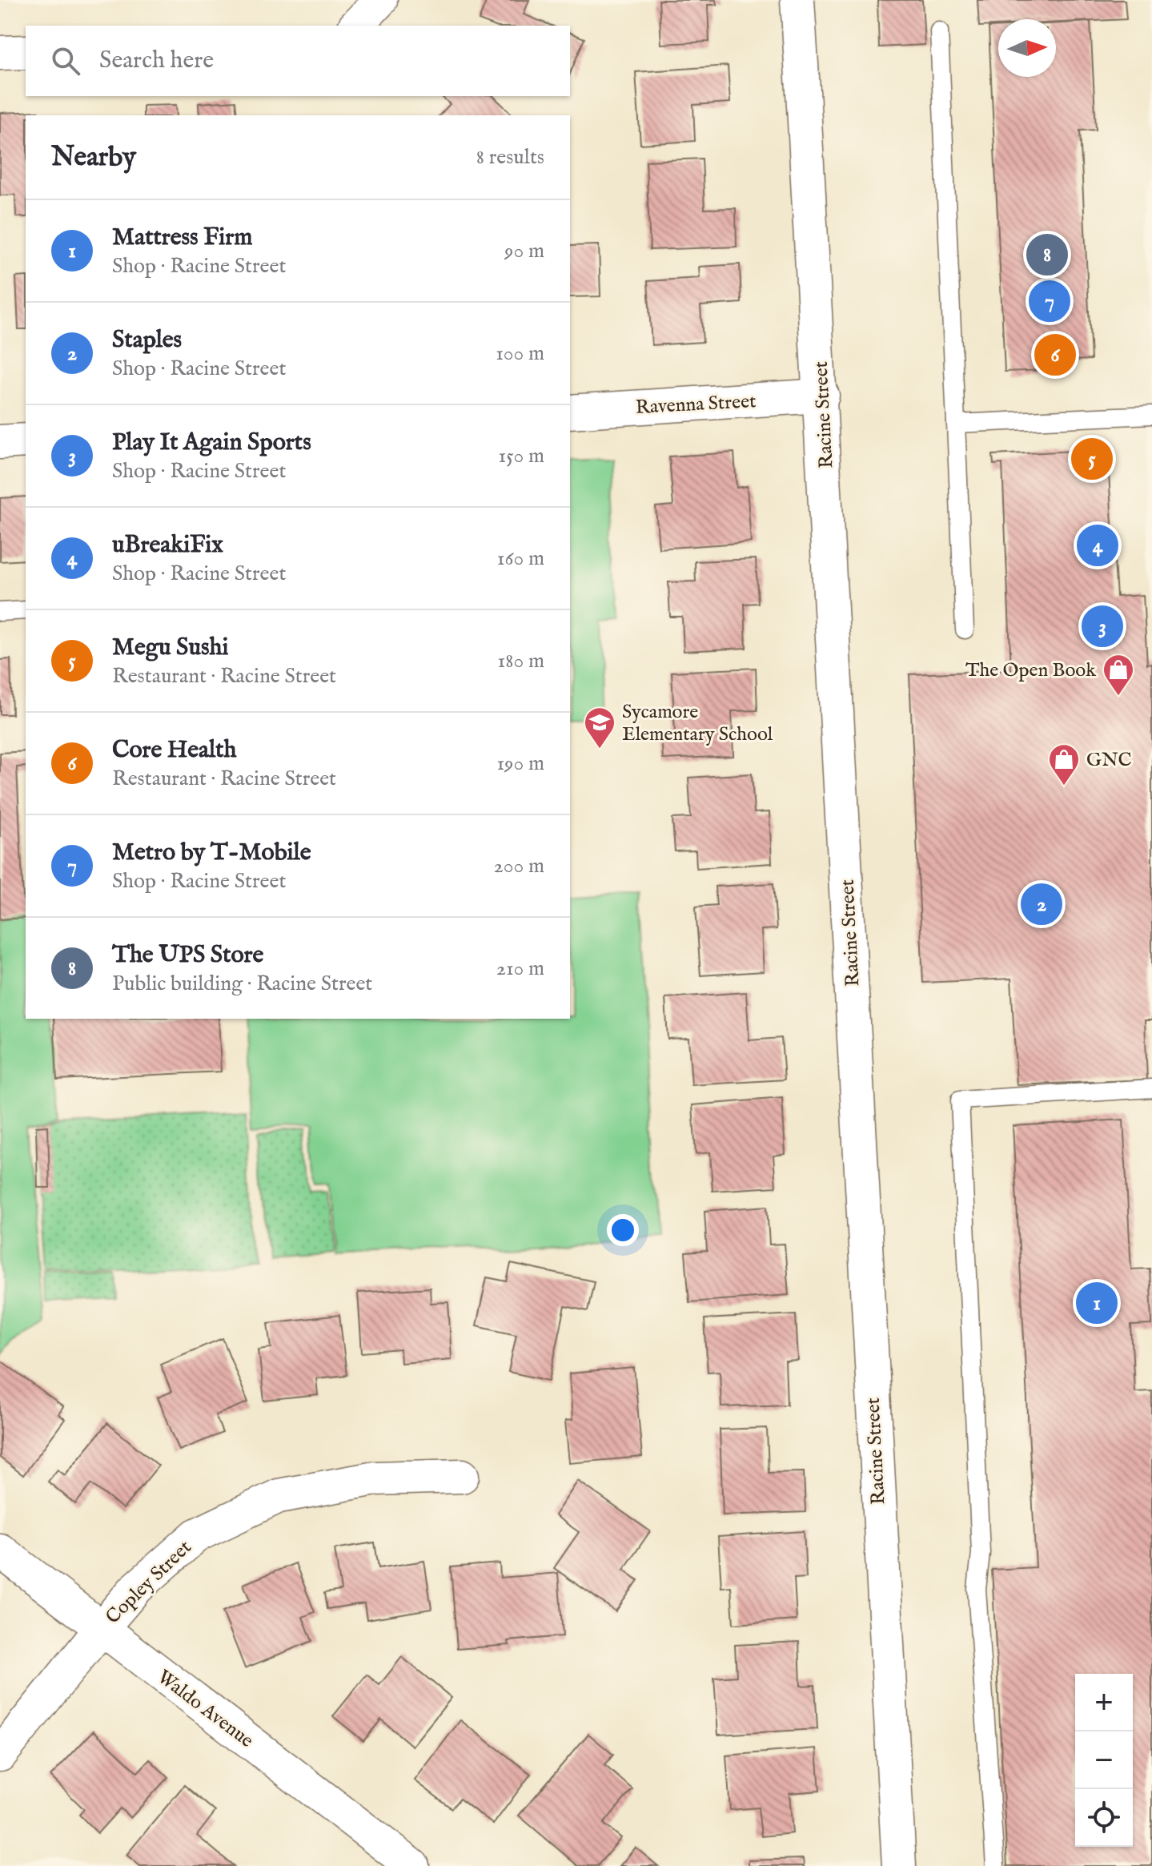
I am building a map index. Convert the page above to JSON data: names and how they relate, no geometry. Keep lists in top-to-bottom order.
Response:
{
  "streets": {
    "street": [
      "Ravenna Street",
      "Racine Street",
      "Copley Street",
      "Waldo Avenue"
    ]
  },
  "crossings": [
    ["Ravenna Street", "Racine Street"],
    ["Copley Street", "Waldo Avenue"]
  ],
  "places": {
    "shop": ["The Open Book", "GNC"],
    "school or university": ["Sycamore Elementary School"]
  },
  "north": "right",
  "page": {
    "search": "Search here",
    "heading": ["Nearby", "8 results"],
    "list": [
      {
        "mark": "1",
        "name": "Mattress Firm",
        "note": "Shop · Racine Street",
        "value": "90 m"
      },
      {
        "mark": "2",
        "name": "Staples",
        "note": "Shop · Racine Street",
        "value": "100 m"
      },
      {
        "mark": "3",
        "name": "Play It Again Sports",
        "note": "Shop · Racine Street",
        "value": "150 m"
      },
      {
        "mark": "4",
        "name": "uBreakiFix",
        "note": "Shop · Racine Street",
        "value": "160 m"
      },
      {
        "mark": "5",
        "name": "Megu Sushi",
        "note": "Restaurant · Racine Street",
        "value": "180 m"
      },
      {
        "mark": "6",
        "name": "Core Health",
        "note": "Restaurant · Racine Street",
        "value": "190 m"
      },
      {
        "mark": "7",
        "name": "Metro by T-Mobile",
        "note": "Shop · Racine Street",
        "value": "200 m"
      },
      {
        "mark": "8",
        "name": "The UPS Store",
        "note": "Public building · Racine Street",
        "value": "210 m"
      }
    ],
    "pins": [
      "8",
      "7",
      "6",
      "5",
      "4",
      "3",
      "2",
      "1"
    ],
    "map_buttons": ["+", "−"]
  }
}
